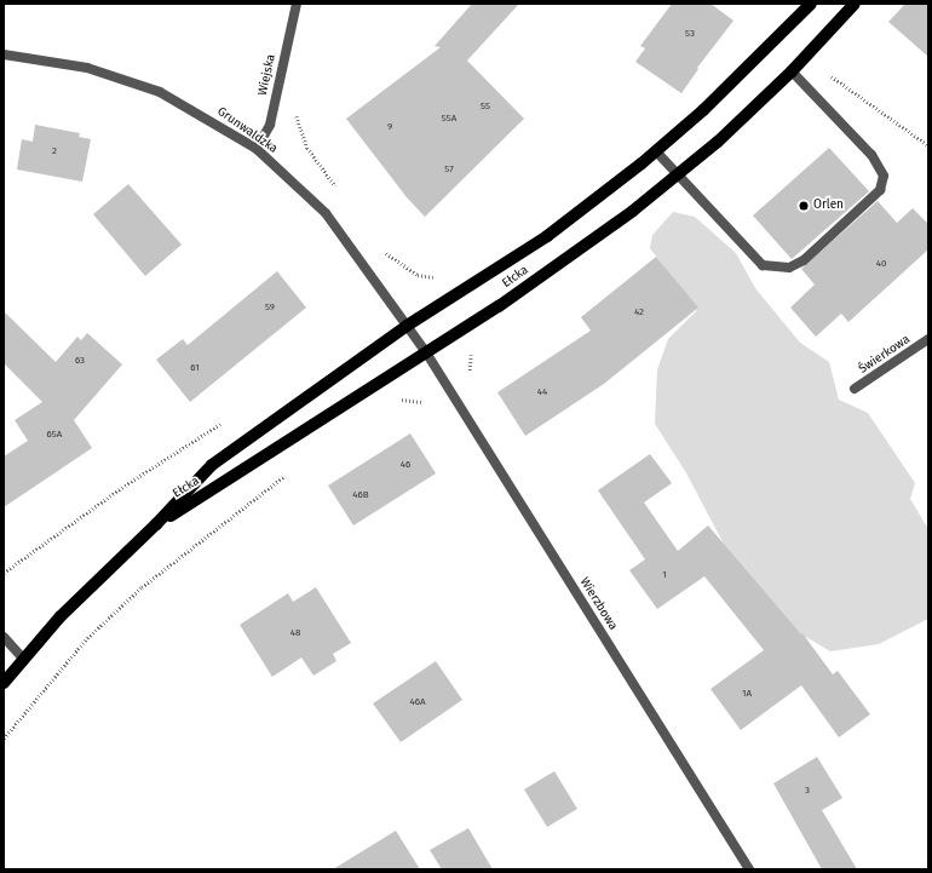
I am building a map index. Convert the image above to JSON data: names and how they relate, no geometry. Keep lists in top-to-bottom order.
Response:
{
  "streets": {
    "main road": ["Ełcka"],
    "street": [
      "Wiejska",
      "Grunwaldzka",
      "Świerkowa",
      "Wierzbowa"
    ]
  },
  "crossings": [
    ["Wiejska", "Grunwaldzka"],
    ["Grunwaldzka", "Ełcka"],
    ["Grunwaldzka", "Wierzbowa"],
    ["Ełcka", "Wierzbowa"]
  ],
  "places": ["Orlen"],
  "house_numbers": [
    "53",
    "55",
    "55A",
    "9",
    "2",
    "57",
    "40",
    "59",
    "42",
    "63",
    "61",
    "44",
    "65A",
    "46",
    "46B",
    "1",
    "48",
    "1A",
    "46A",
    "3"
  ]
}
